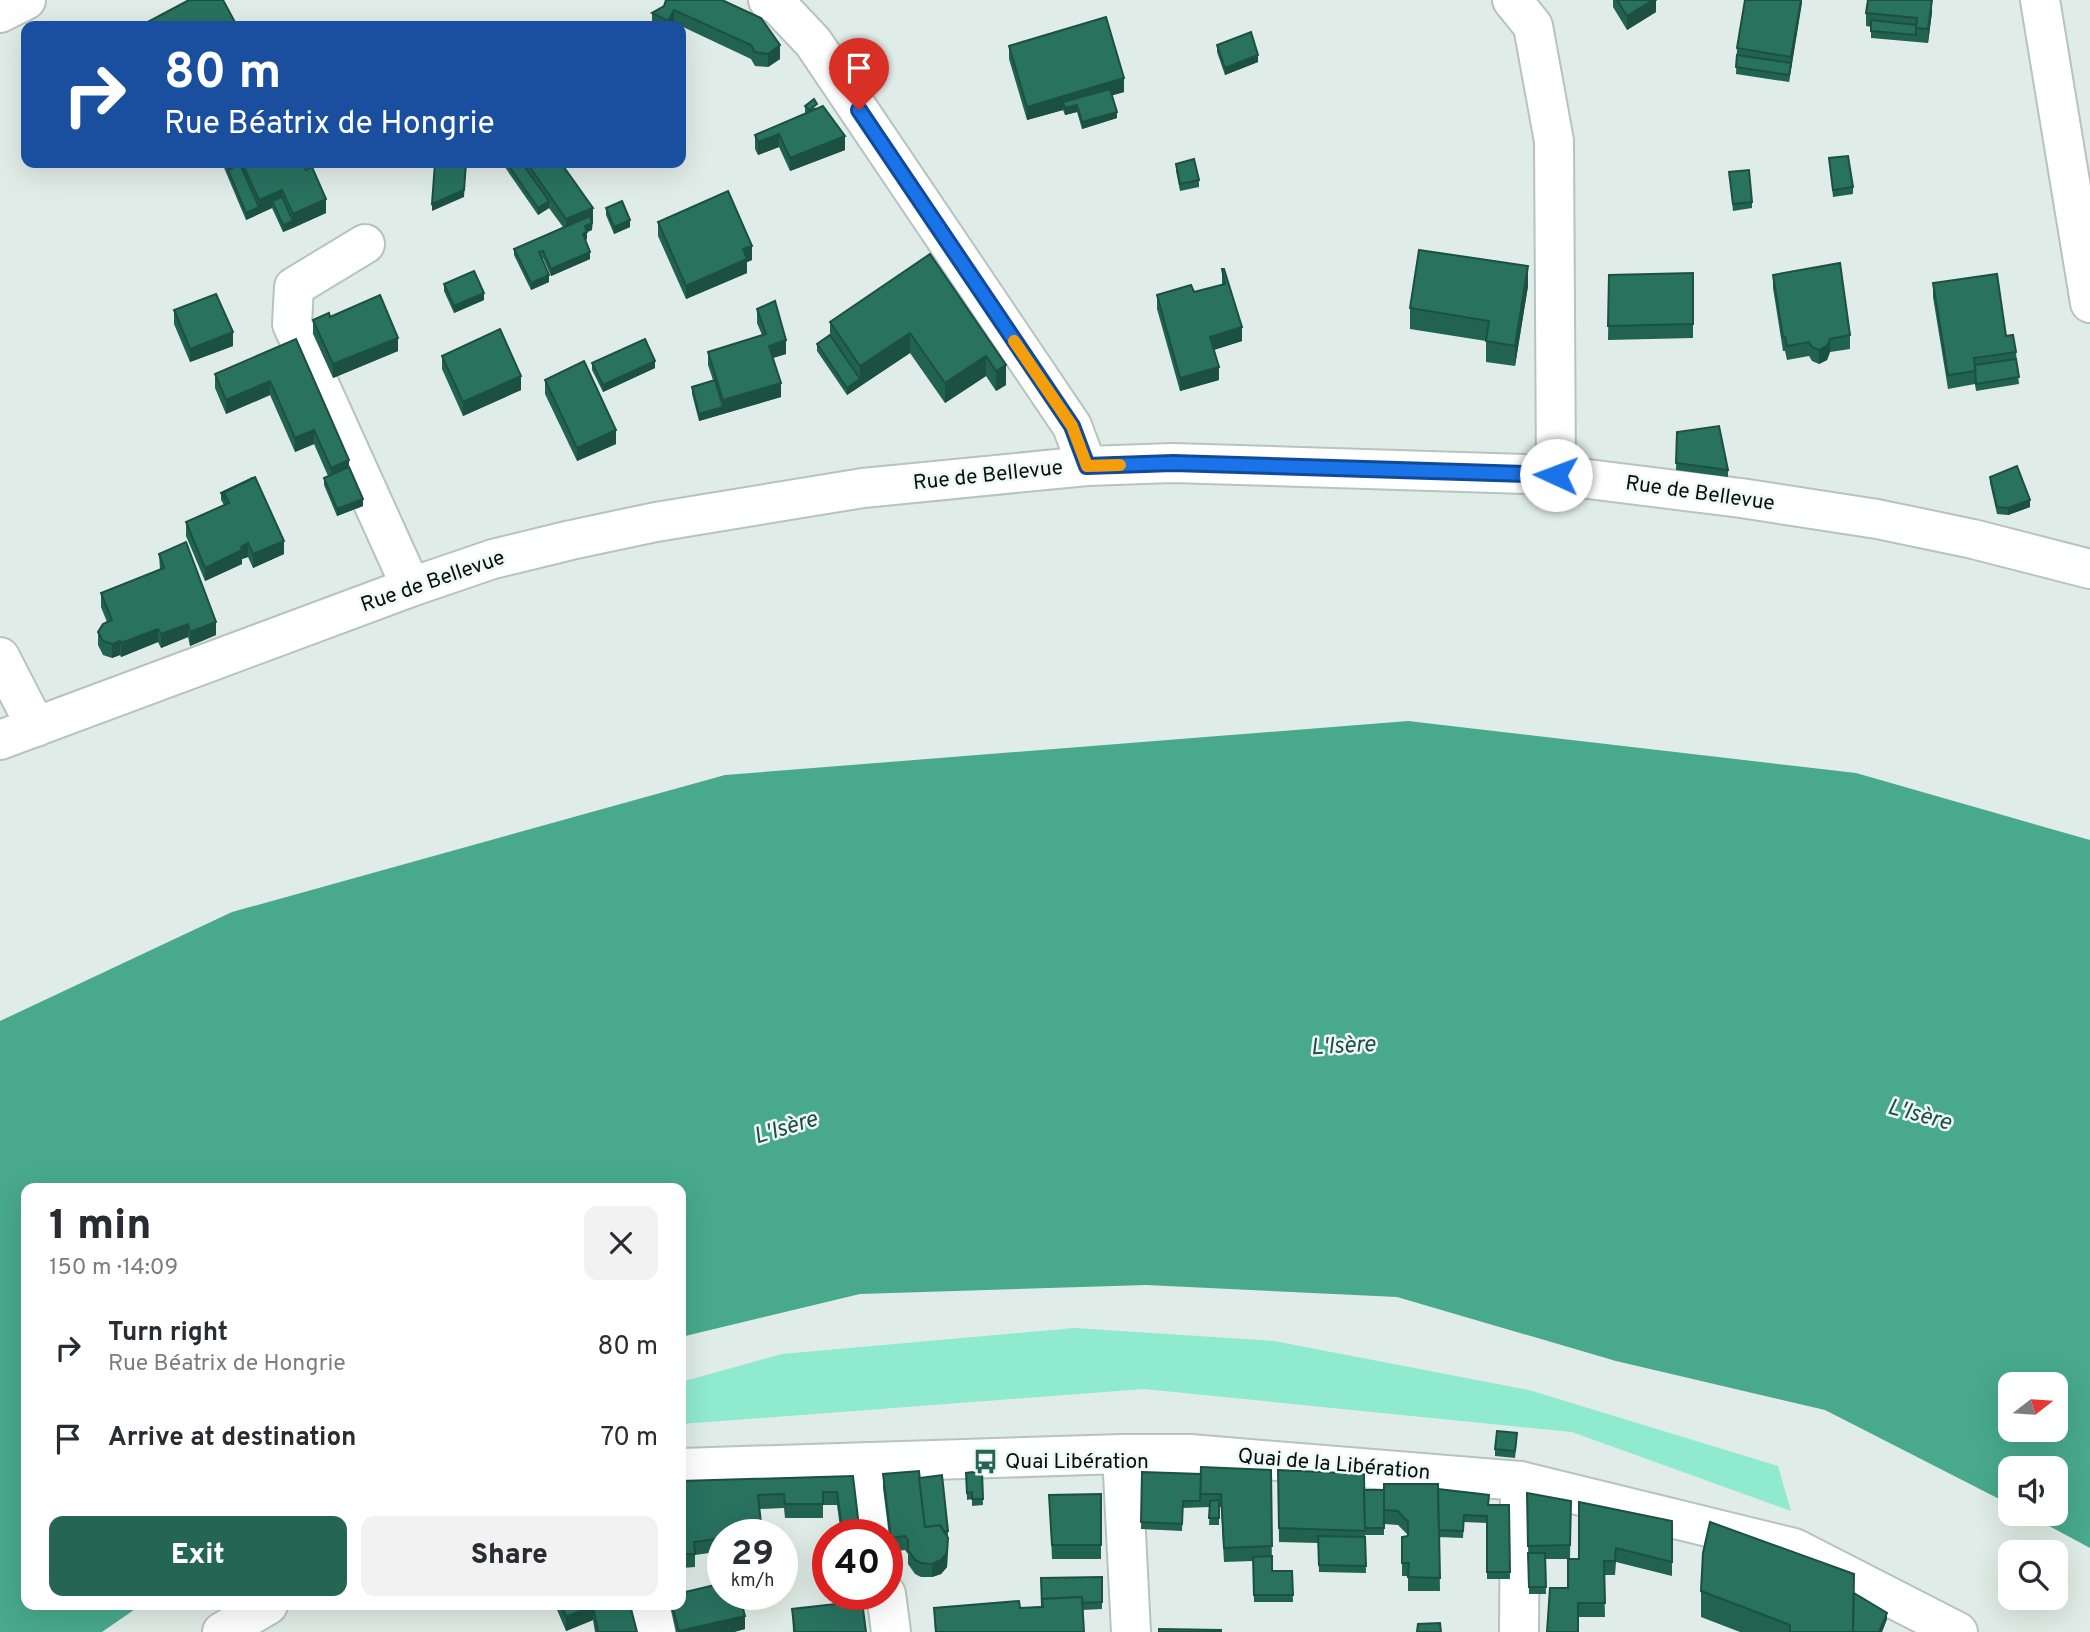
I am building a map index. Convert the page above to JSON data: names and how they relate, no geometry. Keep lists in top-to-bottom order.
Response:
{
  "streets": {
    "street": ["Rue de Bellevue", "Quai de la Libération"]
  },
  "water": ["L'Isère"],
  "places": {
    "bus stop": ["Quai Libération"]
  },
  "north": "right",
  "page": {
    "turn": ["80 m", "Rue Béatrix de Hongrie"],
    "heading": ["1 min", "150 m · 14:09"],
    "list": [
      {
        "name": "Turn right",
        "note": "Rue Béatrix de Hongrie",
        "value": "80 m"
      },
      {
        "name": "Arrive at destination",
        "value": "70 m"
      }
    ],
    "buttons": ["Exit", "Share"],
    "speed": "29 km/h",
    "limit": "40"
  }
}
